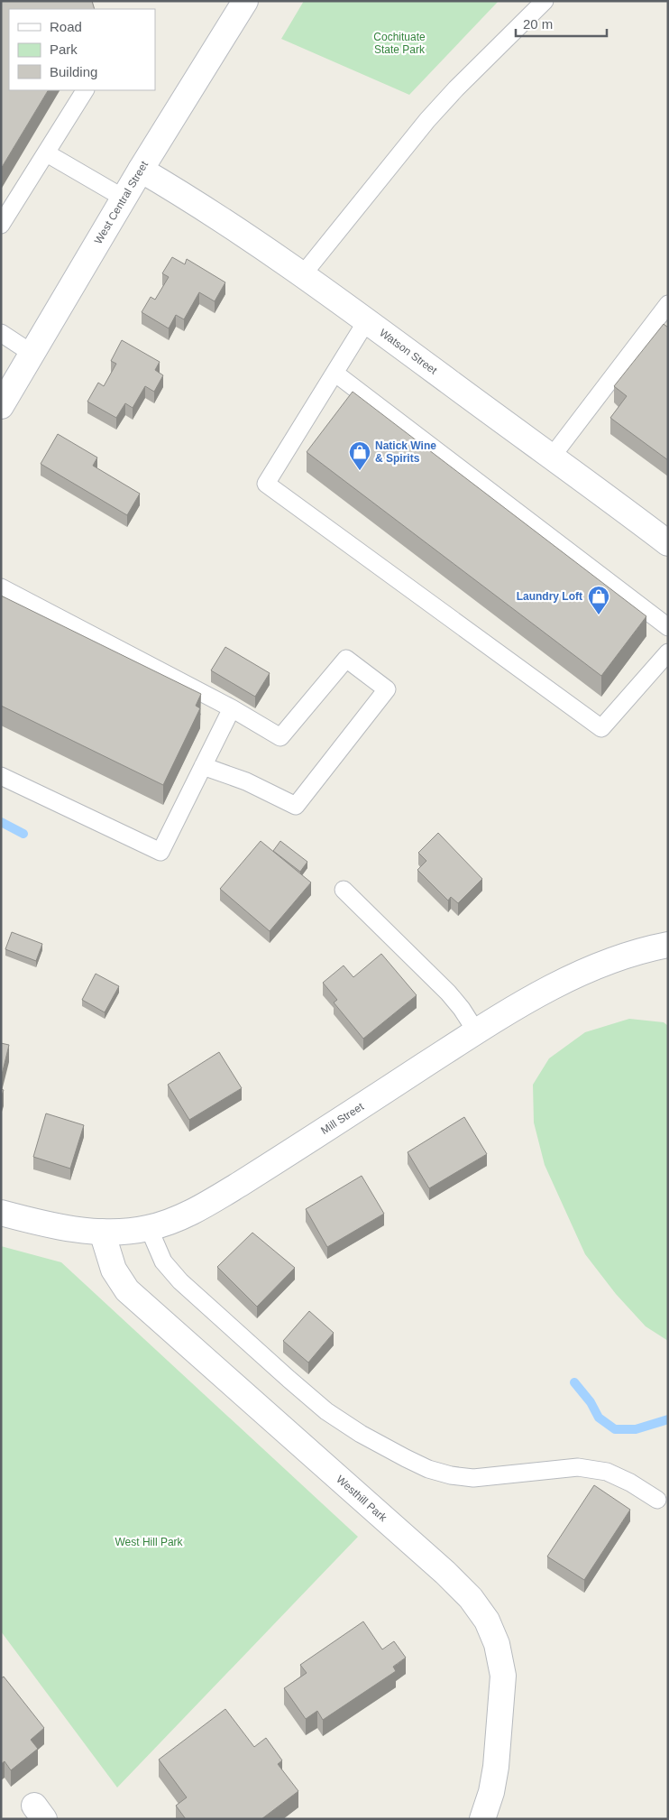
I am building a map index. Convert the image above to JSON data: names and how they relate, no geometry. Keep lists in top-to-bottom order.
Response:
{
  "streets": {
    "street": [
      "West Central Street",
      "Watson Street",
      "Mill Street",
      "Westhill Park"
    ]
  },
  "crossings": [
    ["West Central Street", "Watson Street"],
    ["Mill Street", "Westhill Park"]
  ],
  "parks": ["Cochituate State Park", "West Hill Park"],
  "places": {
    "shop": ["Natick Wine & Spirits", "Laundry Loft"]
  },
  "legend": ["Road", "Park", "Building"],
  "scale_bar": "20 m"
}
